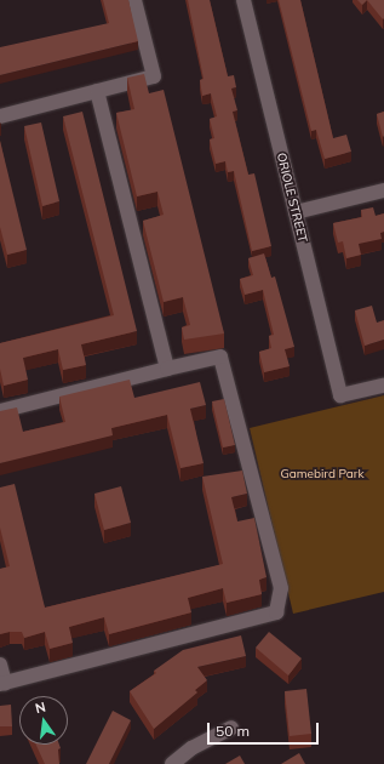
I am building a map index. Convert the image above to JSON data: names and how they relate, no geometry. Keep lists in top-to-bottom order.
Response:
{
  "streets": {
    "street": ["ORIOLE STREET"]
  },
  "parks": ["Gamebird Park"],
  "scale_bar": "50 m",
  "north": "top"
}
